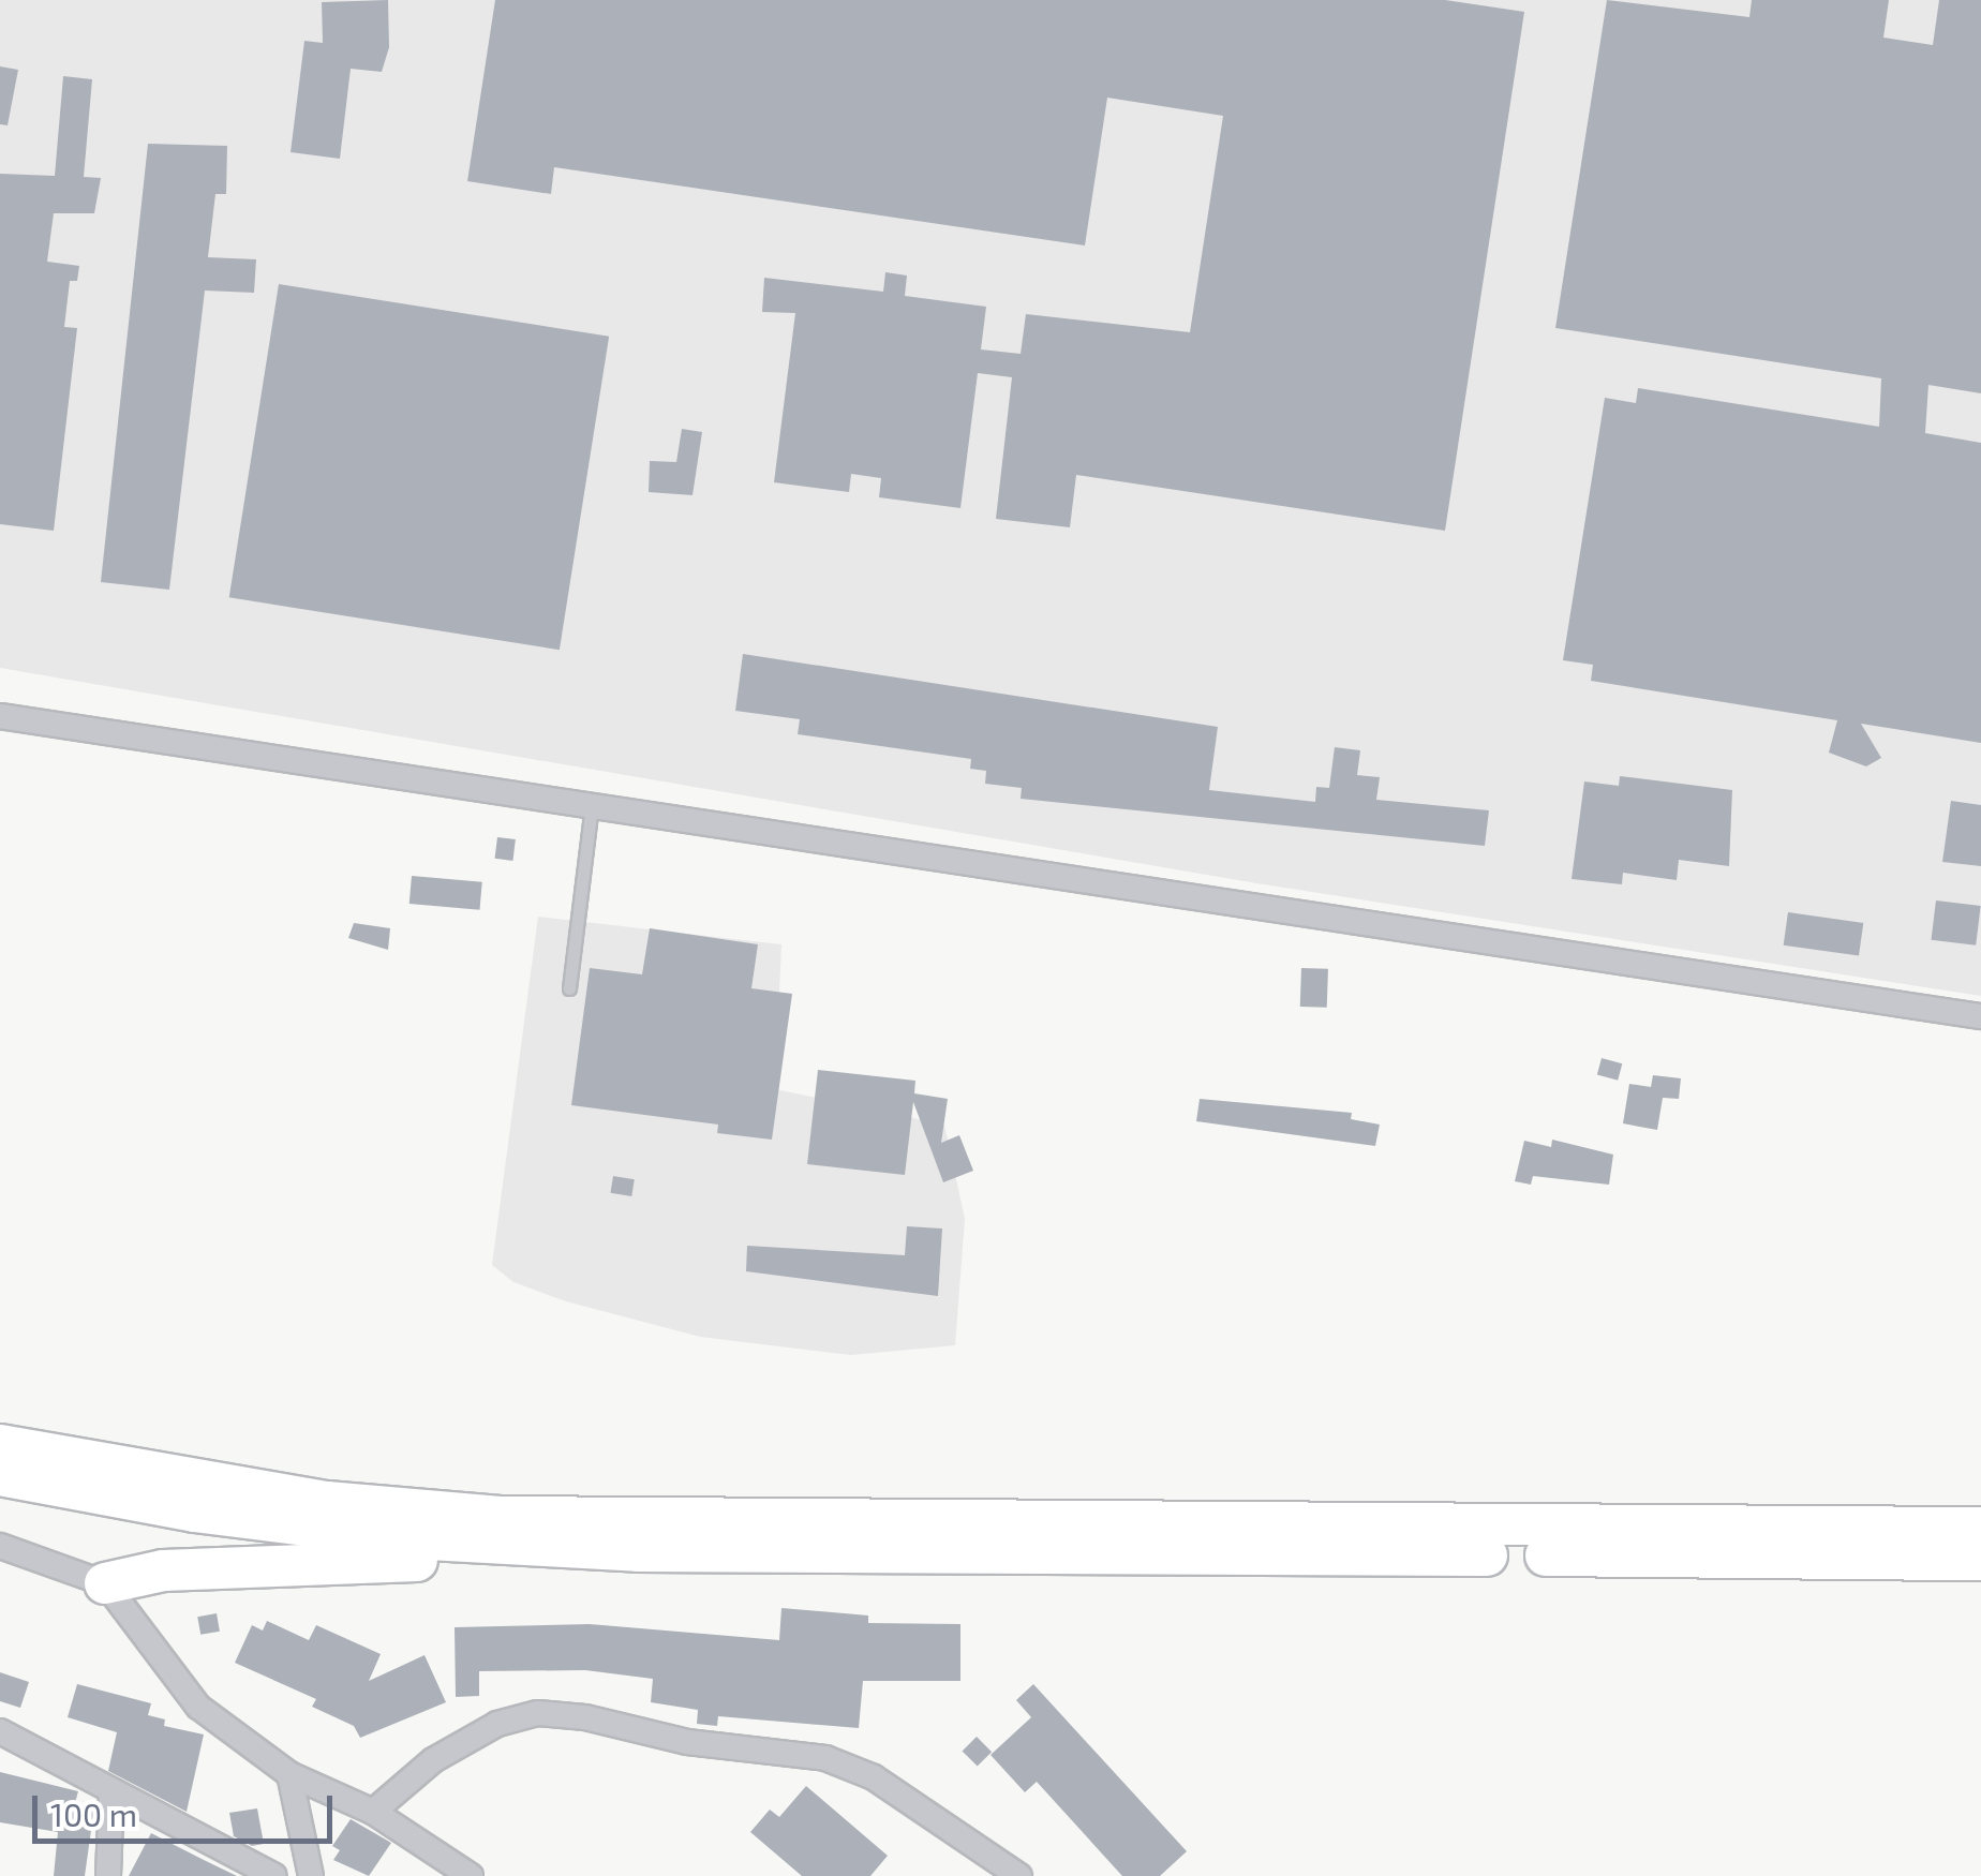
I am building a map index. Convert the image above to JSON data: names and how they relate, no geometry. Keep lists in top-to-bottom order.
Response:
{
  "scale_bar": "100 m"
}
